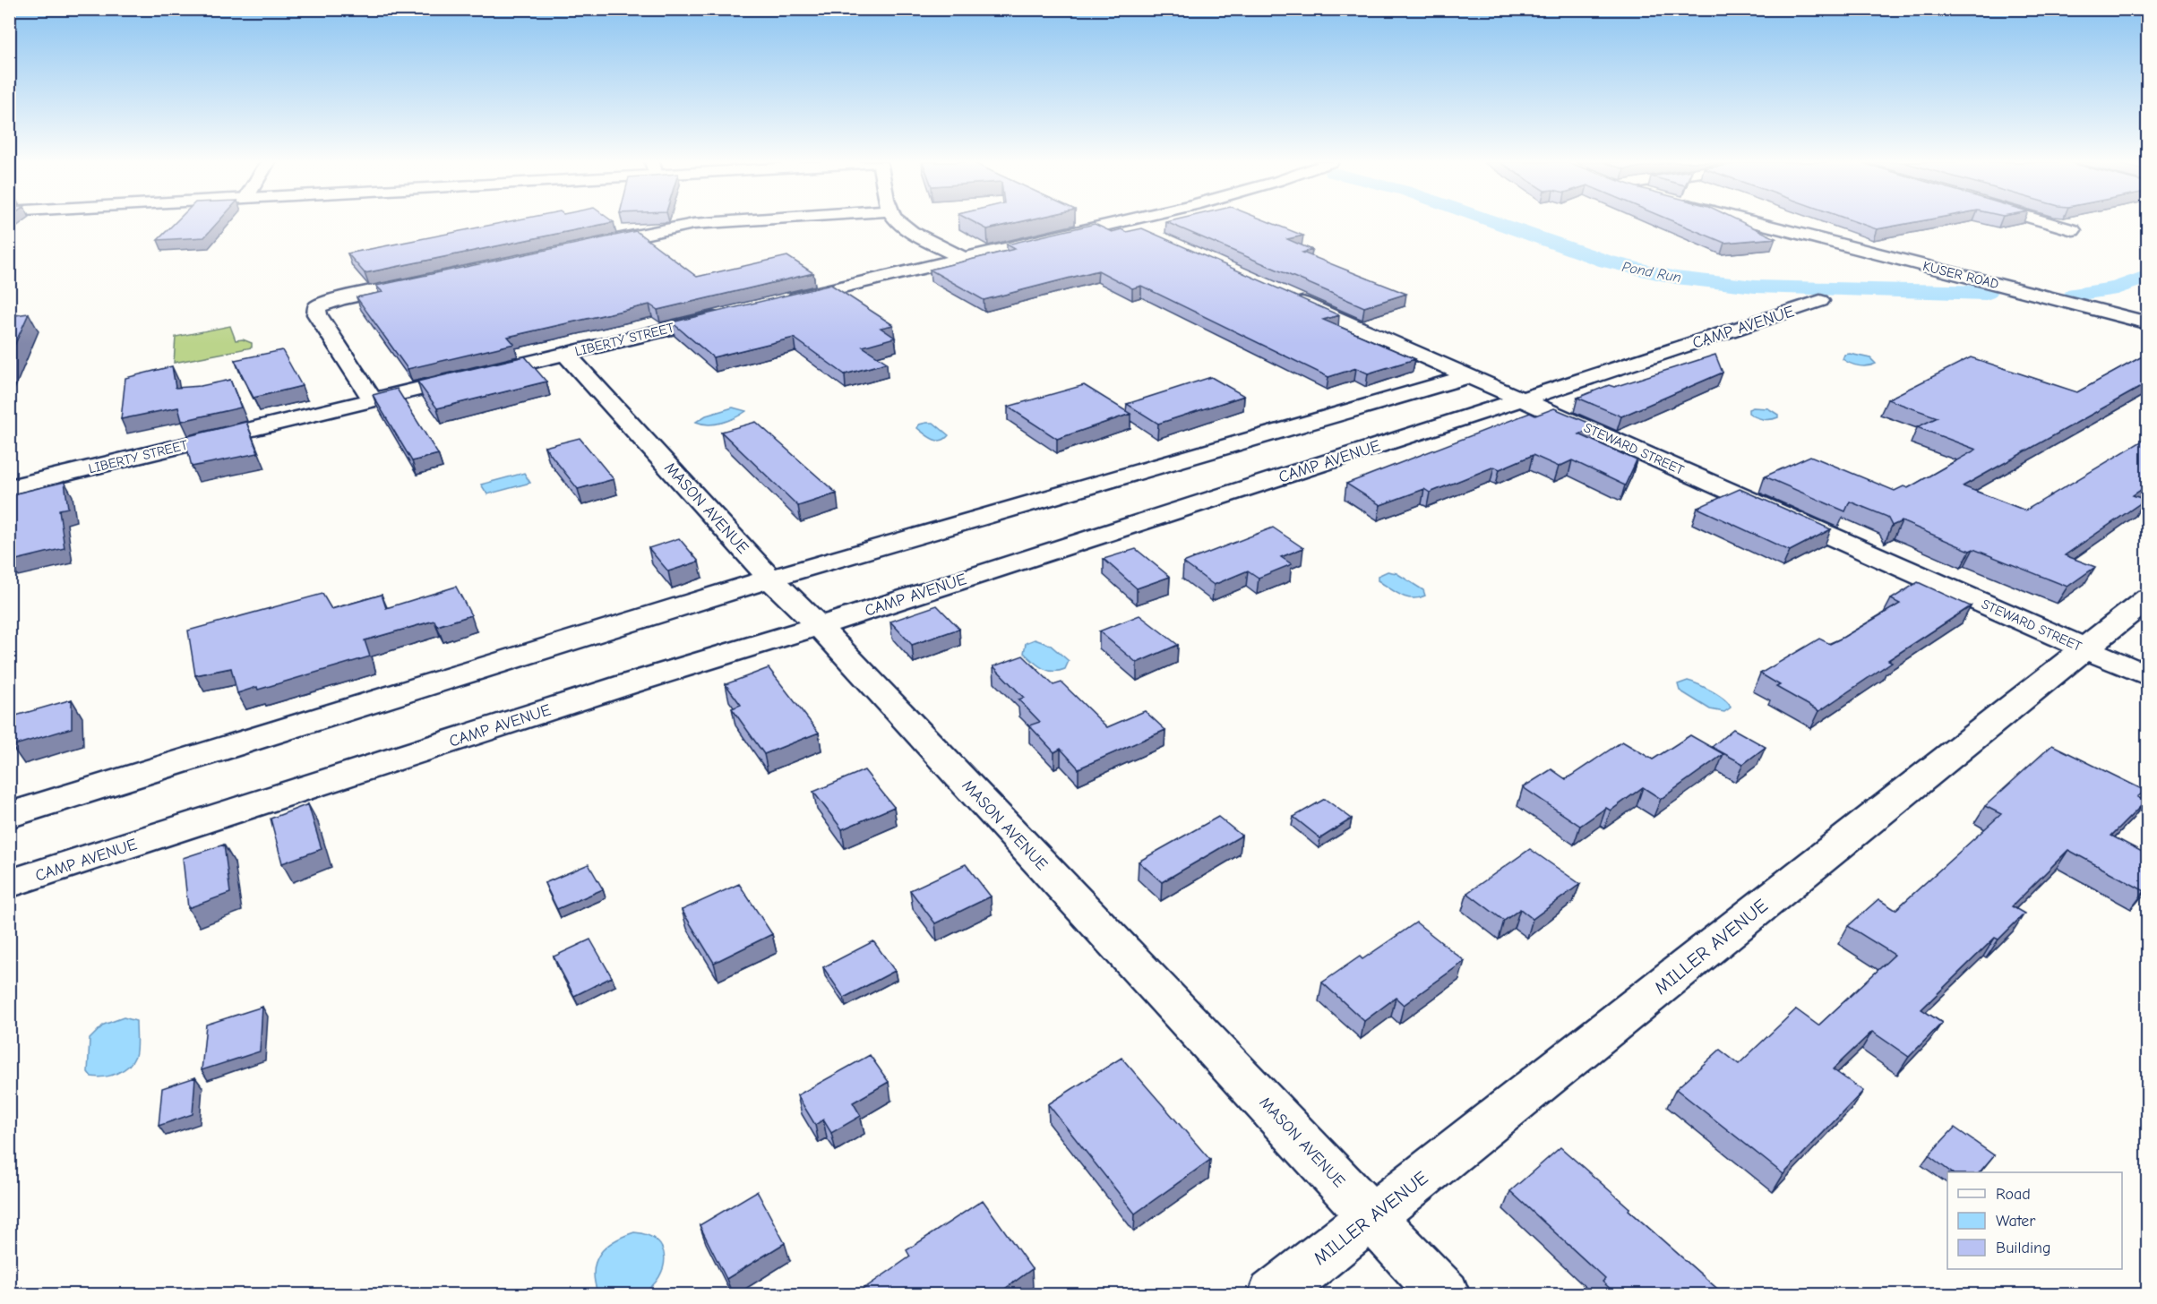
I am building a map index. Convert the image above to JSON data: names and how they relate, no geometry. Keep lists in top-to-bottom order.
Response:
{
  "streets": {
    "street": [
      "KUSER ROAD",
      "CAMP AVENUE",
      "LIBERTY STREET",
      "STEWARD STREET",
      "MASON AVENUE",
      "MILLER AVENUE"
    ]
  },
  "crossings": [
    ["CAMP AVENUE", "STEWARD STREET"],
    ["CAMP AVENUE", "MASON AVENUE"],
    ["LIBERTY STREET", "MASON AVENUE"],
    ["STEWARD STREET", "MILLER AVENUE"],
    ["MASON AVENUE", "MILLER AVENUE"]
  ],
  "water": ["Pond Run"],
  "legend": ["Road", "Water", "Building"]
}
